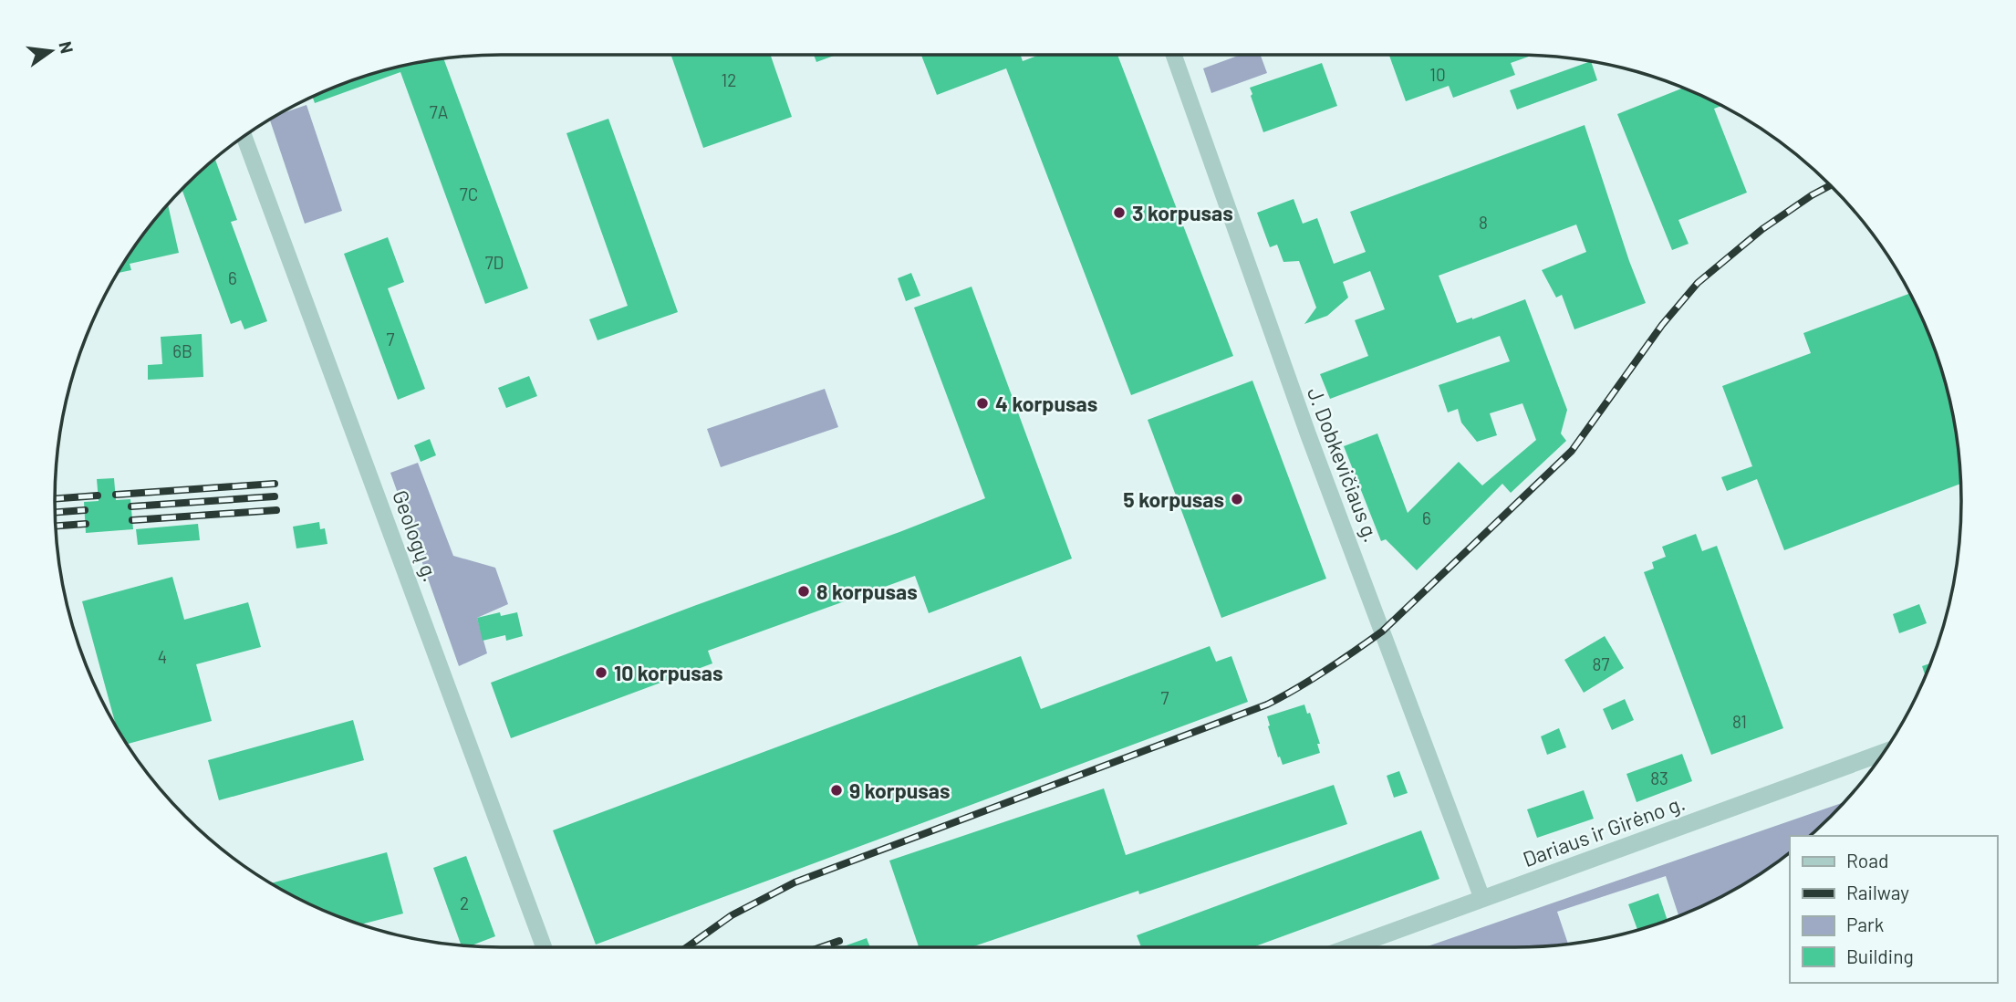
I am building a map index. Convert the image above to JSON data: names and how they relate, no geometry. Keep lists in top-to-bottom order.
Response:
{
  "streets": {
    "street": ["J. Dobkevičiaus g.", "Geologų g.", "Dariaus ir Girėno g."]
  },
  "crossings": [
    ["J. Dobkevičiaus g.", "Dariaus ir Girėno g."]
  ],
  "places": [
    "3 korpusas",
    "4 korpusas",
    "5 korpusas",
    "8 korpusas",
    "10 korpusas",
    "9 korpusas"
  ],
  "house_numbers": [
    "10",
    "12",
    "7A",
    "7C",
    "8",
    "7D",
    "6",
    "7",
    "6B",
    "6",
    "4",
    "87",
    "7",
    "81",
    "83",
    "2"
  ],
  "legend": [
    "Road",
    "Railway",
    "Park",
    "Building"
  ],
  "north": "right"
}
